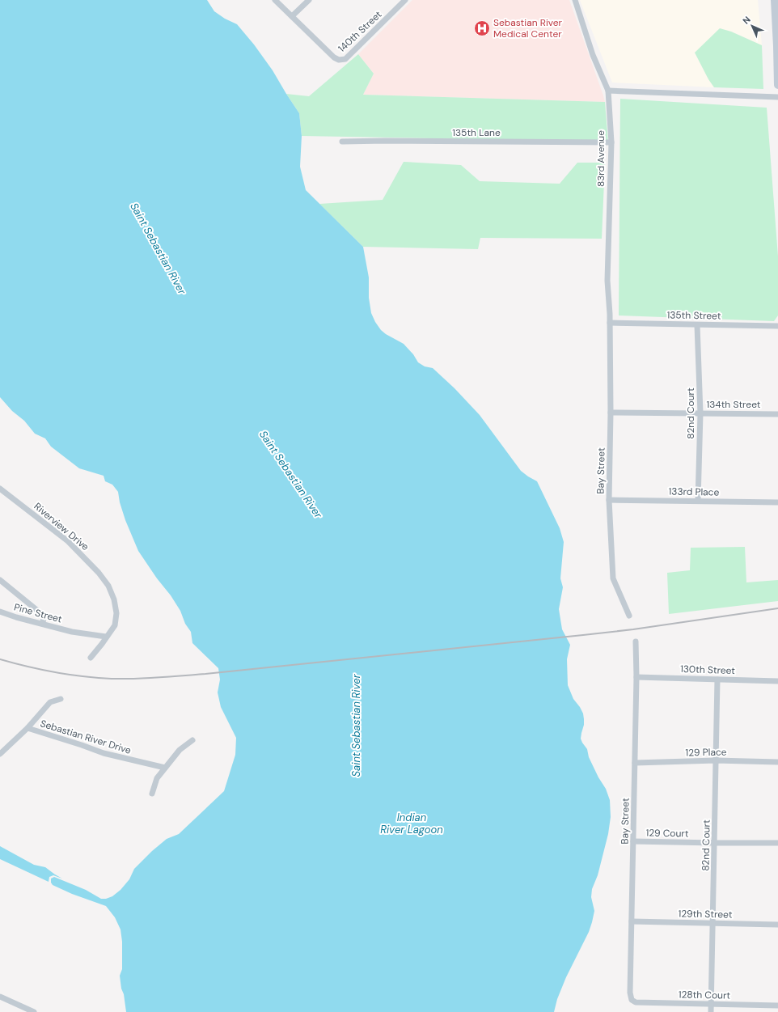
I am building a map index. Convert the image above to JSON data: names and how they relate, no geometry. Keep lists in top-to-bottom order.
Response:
{
  "streets": {
    "street": [
      "140th Street",
      "135th Lane",
      "83rd Avenue",
      "135th Street",
      "134th Street",
      "82nd Court",
      "Bay Street",
      "133rd Place",
      "Riverview Drive",
      "Pine Street",
      "130th Street",
      "Sebastian River Drive",
      "129 Place",
      "129 Court",
      "129th Street",
      "128th Court"
    ]
  },
  "crossings": [
    ["135th Lane", "83rd Avenue"],
    ["83rd Avenue", "135th Street"],
    ["83rd Avenue", "Bay Street"],
    ["135th Street", "82nd Court"],
    ["135th Street", "Bay Street"],
    ["134th Street", "82nd Court"],
    ["134th Street", "Bay Street"],
    ["82nd Court", "133rd Place"],
    ["82nd Court", "130th Street"],
    ["82nd Court", "129 Place"],
    ["82nd Court", "129 Court"],
    ["82nd Court", "129th Street"],
    ["82nd Court", "128th Court"],
    ["Bay Street", "133rd Place"],
    ["Bay Street", "130th Street"],
    ["Bay Street", "129 Place"],
    ["Bay Street", "129 Court"],
    ["Bay Street", "129th Street"],
    ["Bay Street", "128th Court"],
    ["Riverview Drive", "Pine Street"]
  ],
  "water": ["Saint Sebastian River", "Indian River Lagoon"],
  "places": {
    "hospital": ["Sebastian River Medical Center"]
  },
  "north": "top left"
}
